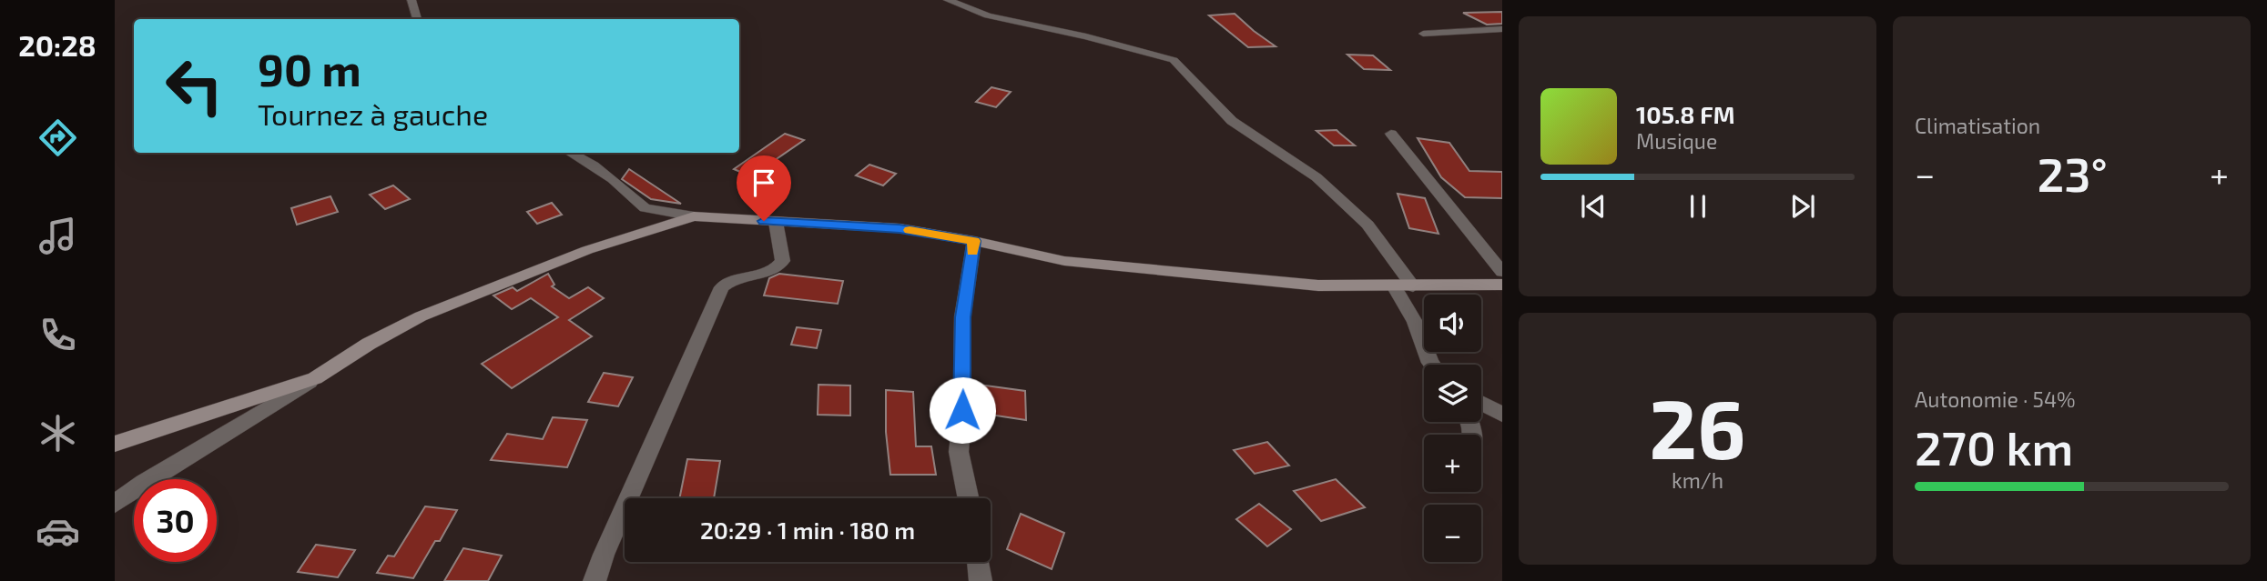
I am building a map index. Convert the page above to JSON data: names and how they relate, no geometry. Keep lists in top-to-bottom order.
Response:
{
  "page": {
    "tabs": "20:28",
    "tile": [
      "Climatisation",
      ["26", "km/h"],
      ["Autonomie · 54%", "270 km"]
    ],
    "turn": ["90 m", "Tournez à gauche"],
    "song": ["105.8 FM", "Musique"],
    "heat": ["−", "23°", "+"],
    "map_buttons": ["+", "−"],
    "limit": "30",
    "trip": "20:29 · 1 min · 180 m"
  }
}
